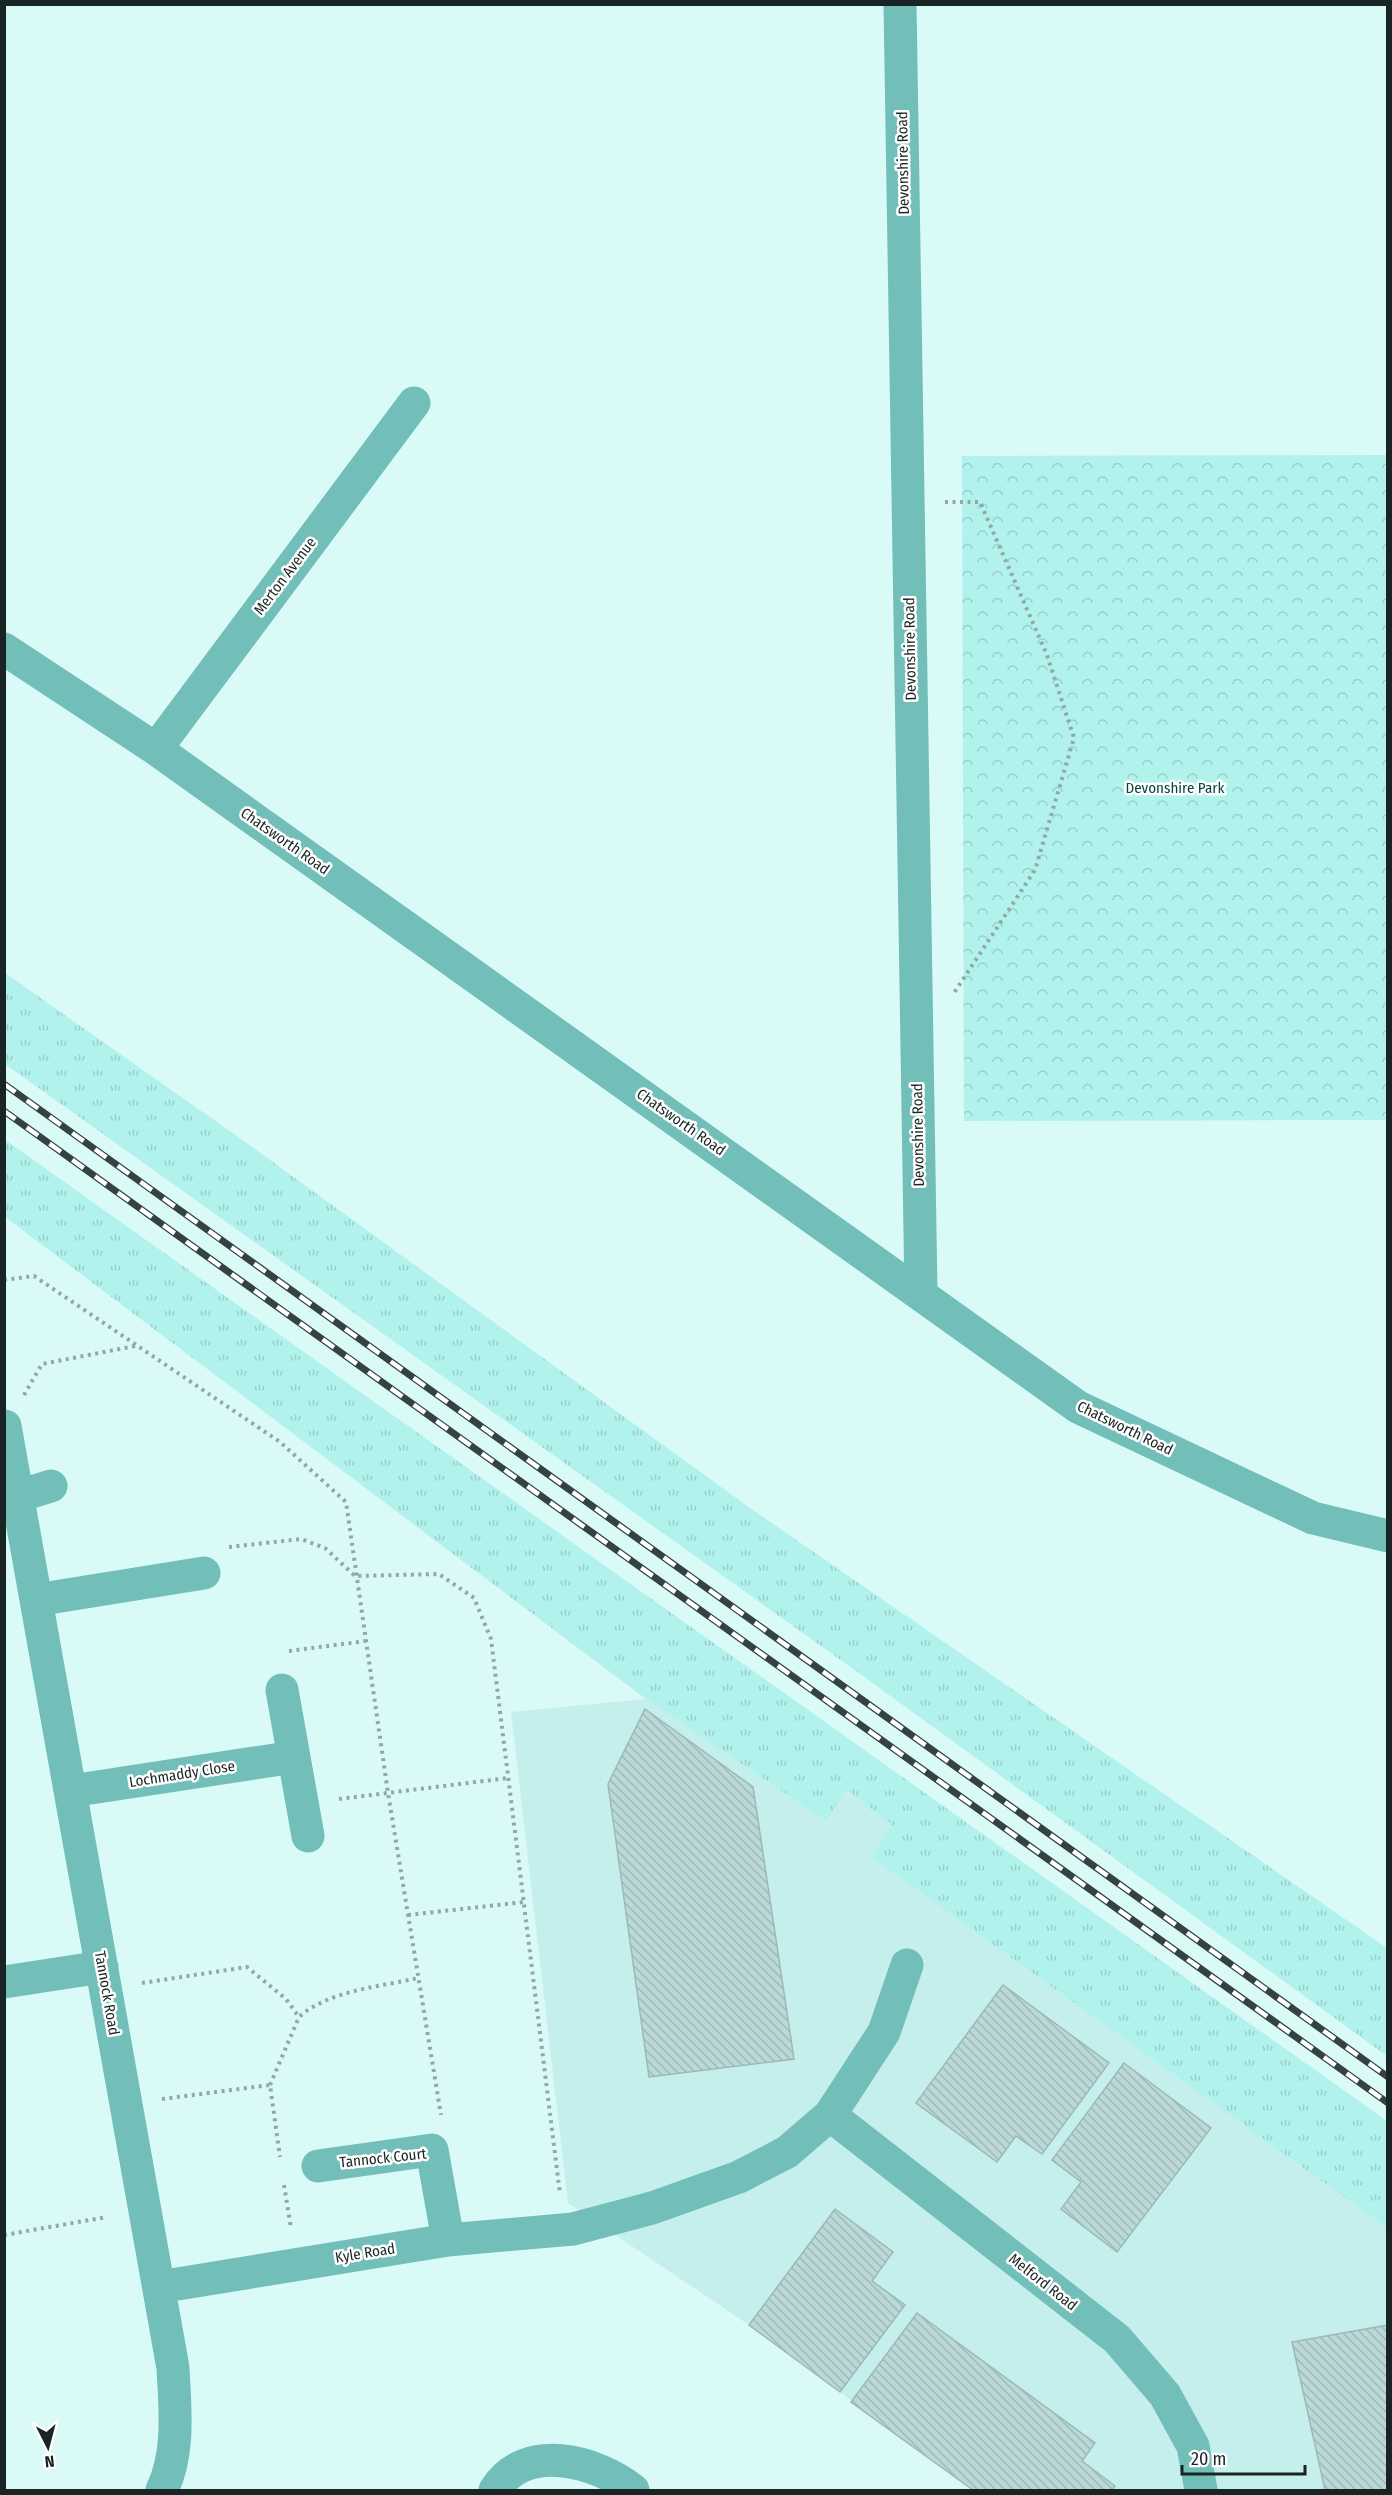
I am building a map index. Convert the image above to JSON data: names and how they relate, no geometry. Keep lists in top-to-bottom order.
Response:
{
  "streets": {
    "street": [
      "Devonshire Road",
      "Merton Avenue",
      "Chatsworth Road",
      "Lochmaddy Close",
      "Tannock Road",
      "Tannock Court",
      "Kyle Road",
      "Melford Road"
    ]
  },
  "crossings": [
    ["Devonshire Road", "Chatsworth Road"],
    ["Merton Avenue", "Chatsworth Road"],
    ["Lochmaddy Close", "Tannock Road"],
    ["Tannock Road", "Kyle Road"],
    ["Tannock Court", "Kyle Road"]
  ],
  "parks": ["Devonshire Park"],
  "scale_bar": "20 m",
  "north": "bottom"
}
